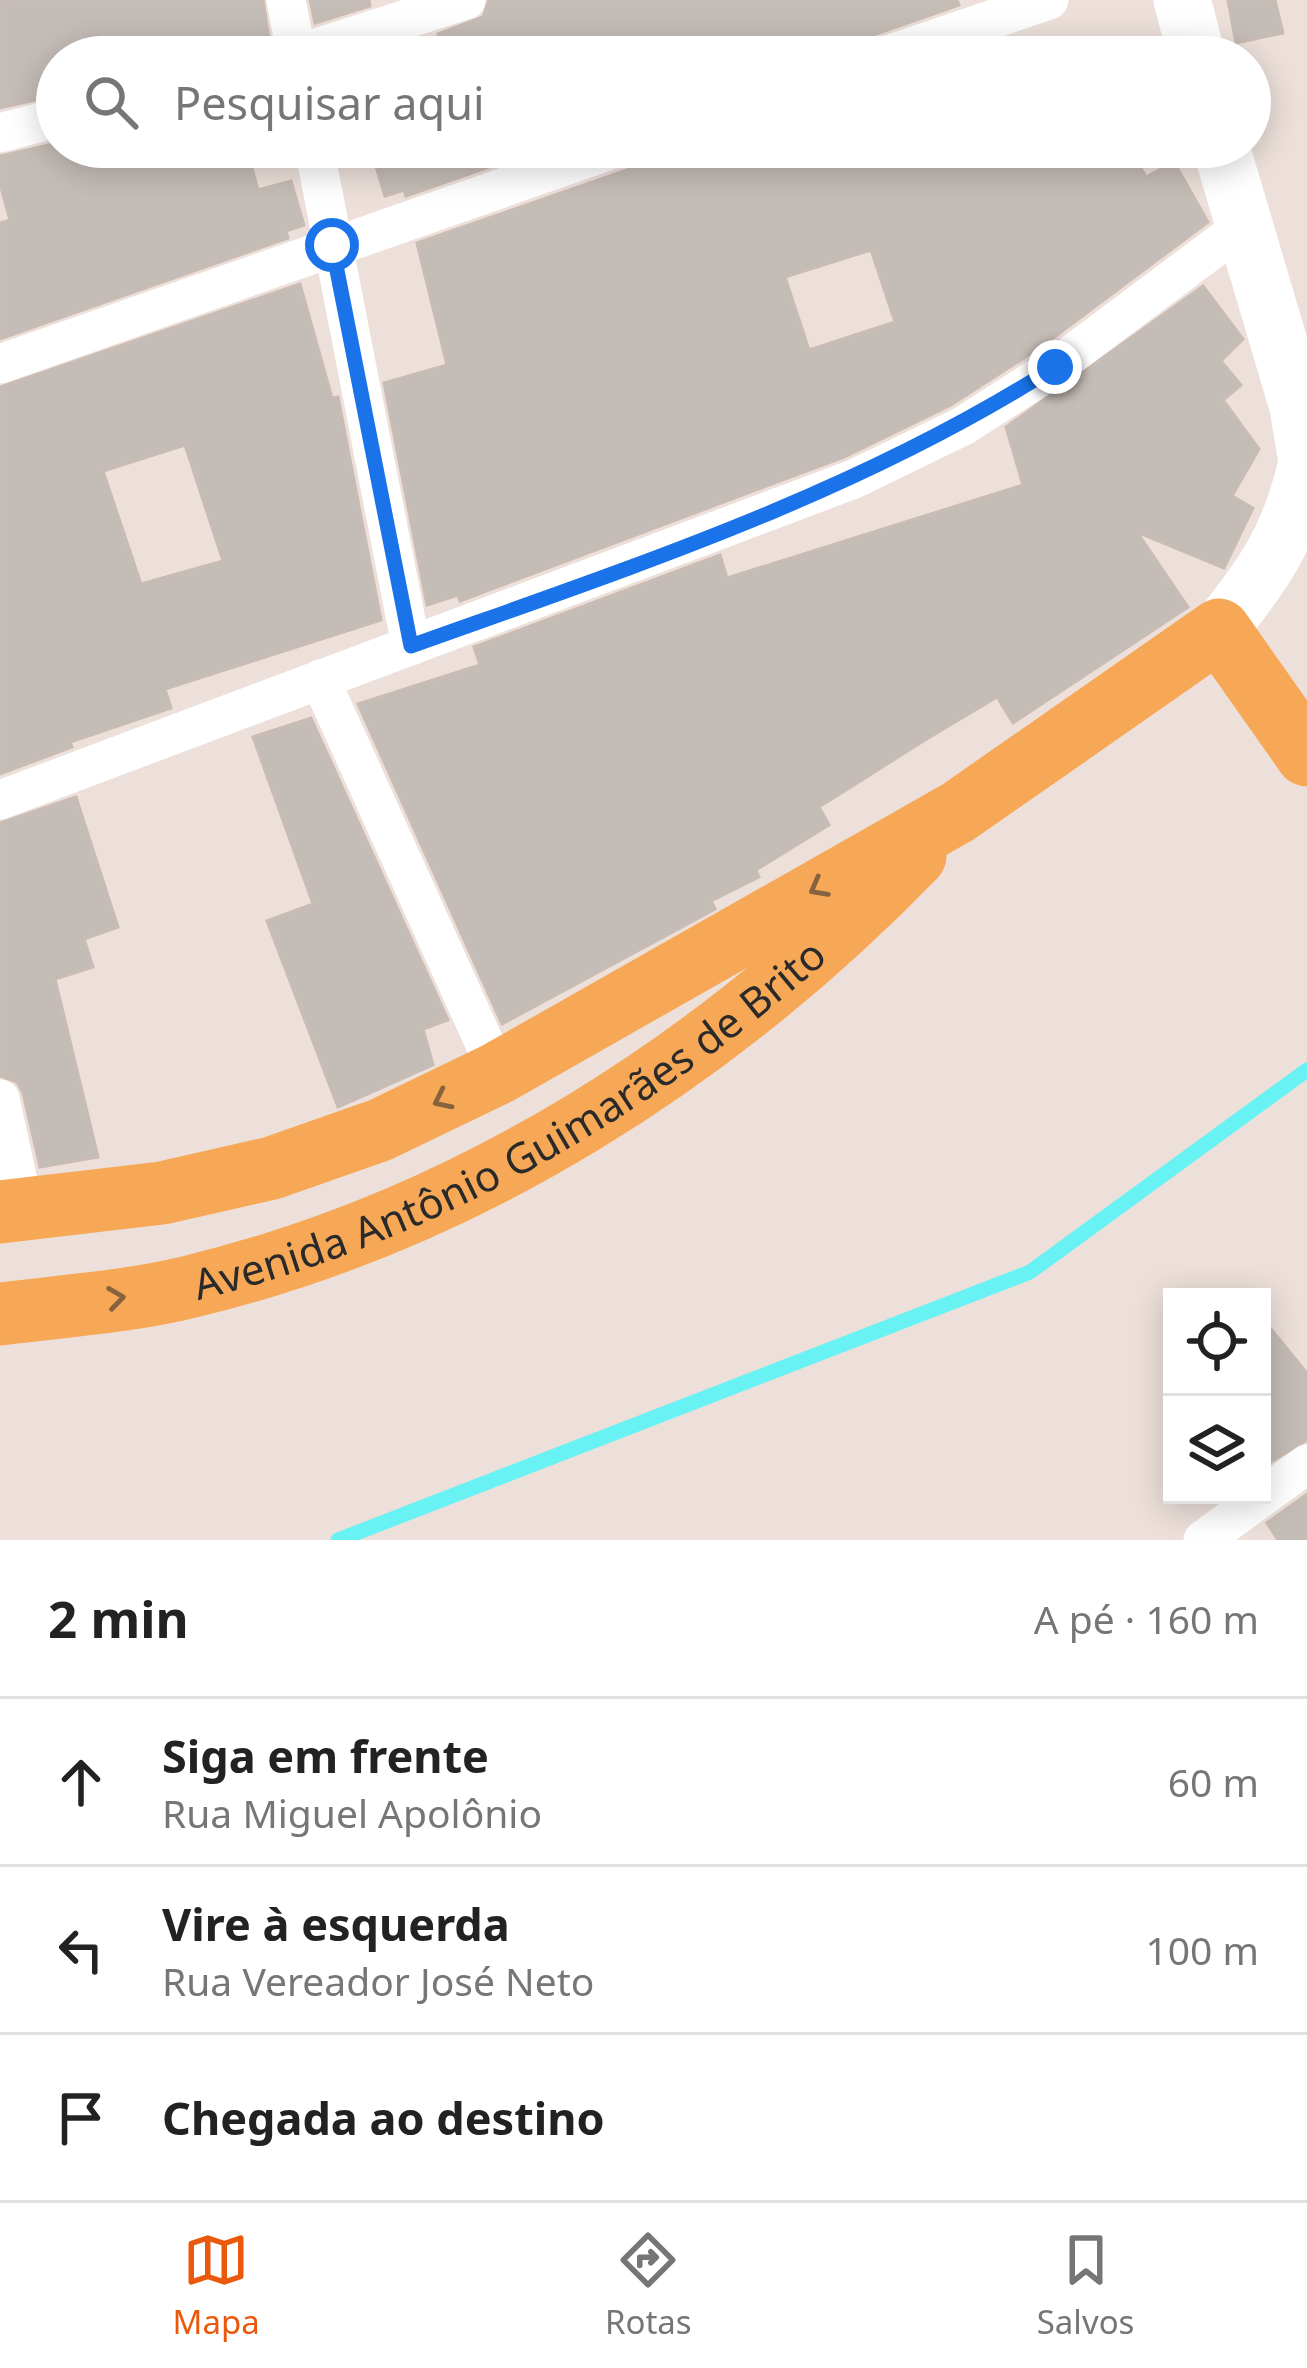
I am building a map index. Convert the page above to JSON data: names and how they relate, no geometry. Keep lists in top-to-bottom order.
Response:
{
  "streets": {
    "main road": ["Avenida Antônio Guimarães de Brito"]
  },
  "page": {
    "search": "Pesquisar aqui",
    "heading": ["2 min", "A pé · 160 m"],
    "list": [
      ["Siga em frente", "Rua Miguel Apolônio", "60 m"],
      ["Vire à esquerda", "Rua Vereador José Neto", "100 m"],
      "Chegada ao destino"
    ],
    "nav": ["Mapa", "Rotas", "Salvos"]
  }
}
